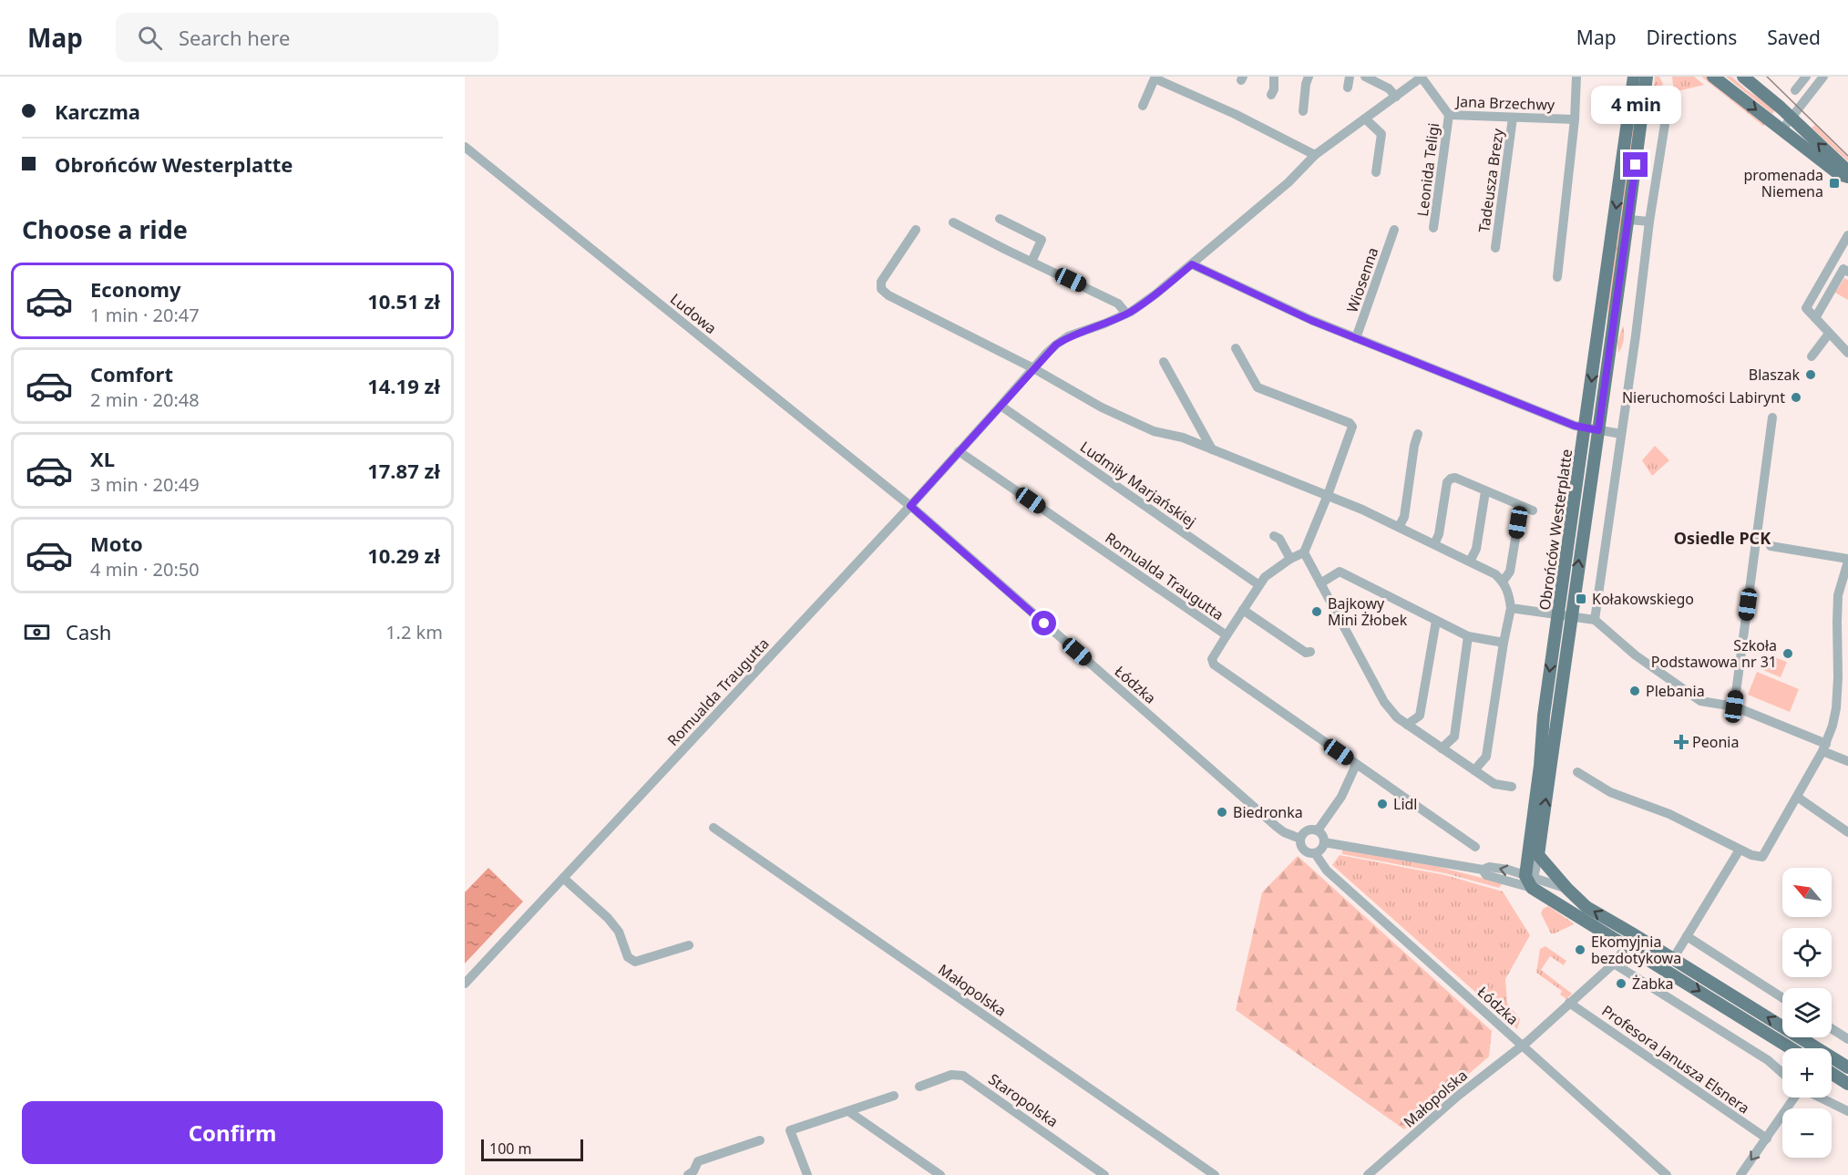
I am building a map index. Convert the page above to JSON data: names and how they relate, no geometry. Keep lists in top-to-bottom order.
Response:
{
  "streets": {
    "main road": ["Obrońców Westerplatte"],
    "street": [
      "Jana Brzechwy",
      "Leonida Teligi",
      "Tadeusza Brezy",
      "Wiosenna",
      "Ludowa",
      "Ludmiły Marjańskiej",
      "Romualda Traugutta",
      "Łódzka",
      "Małopolska",
      "Profesora Janusza Elsnera",
      "Staropolska"
    ]
  },
  "crossings": [
    ["Jana Brzechwy", "Leonida Teligi"],
    ["Jana Brzechwy", "Tadeusza Brezy"],
    ["Jana Brzechwy", "Romualda Traugutta"],
    ["Ludowa", "Romualda Traugutta"],
    ["Ludowa", "Łódzka"],
    ["Ludmiły Marjańskiej", "Romualda Traugutta"],
    ["Romualda Traugutta", "Łódzka"],
    ["Łódzka", "Małopolska"],
    ["Małopolska", "Profesora Janusza Elsnera"]
  ],
  "districts": ["Osiedle PCK"],
  "places": {
    "transit": ["promenada Niemena", "Kołakowskiego"],
    "other": [
      "Blaszak",
      "Nieruchomości Labirynt",
      "Bajkowy Mini Żłobek",
      "Szkoła Podstawowa nr 31",
      "Plebania",
      "Lidl",
      "Biedronka",
      "Ekomyjnia bezdotykowa",
      "Żabka"
    ],
    "health": ["Peonia"]
  },
  "scale_bar": "100 m",
  "north": "top left",
  "page": {
    "header": "Map",
    "search": "Search here",
    "nav": ["Map", "Directions", "Saved"],
    "banner": ["Karczma", "Obrońców Westerplatte"],
    "bubble": "4 min",
    "heading": "Choose a ride",
    "list": [
      {
        "name": "Economy",
        "note": "1 min · 20:47",
        "value": "10.51 zł"
      },
      {
        "name": "Comfort",
        "note": "2 min · 20:48",
        "value": "14.19 zł"
      },
      {
        "name": "XL",
        "note": "3 min · 20:49",
        "value": "17.87 zł"
      },
      {
        "name": "Moto",
        "note": "4 min · 20:50",
        "value": "10.29 zł"
      }
    ],
    "pay": ["Cash", "1.2 km"],
    "map_buttons": ["+", "−"],
    "buttons": "Confirm",
    "scale": "100 m"
  }
}
